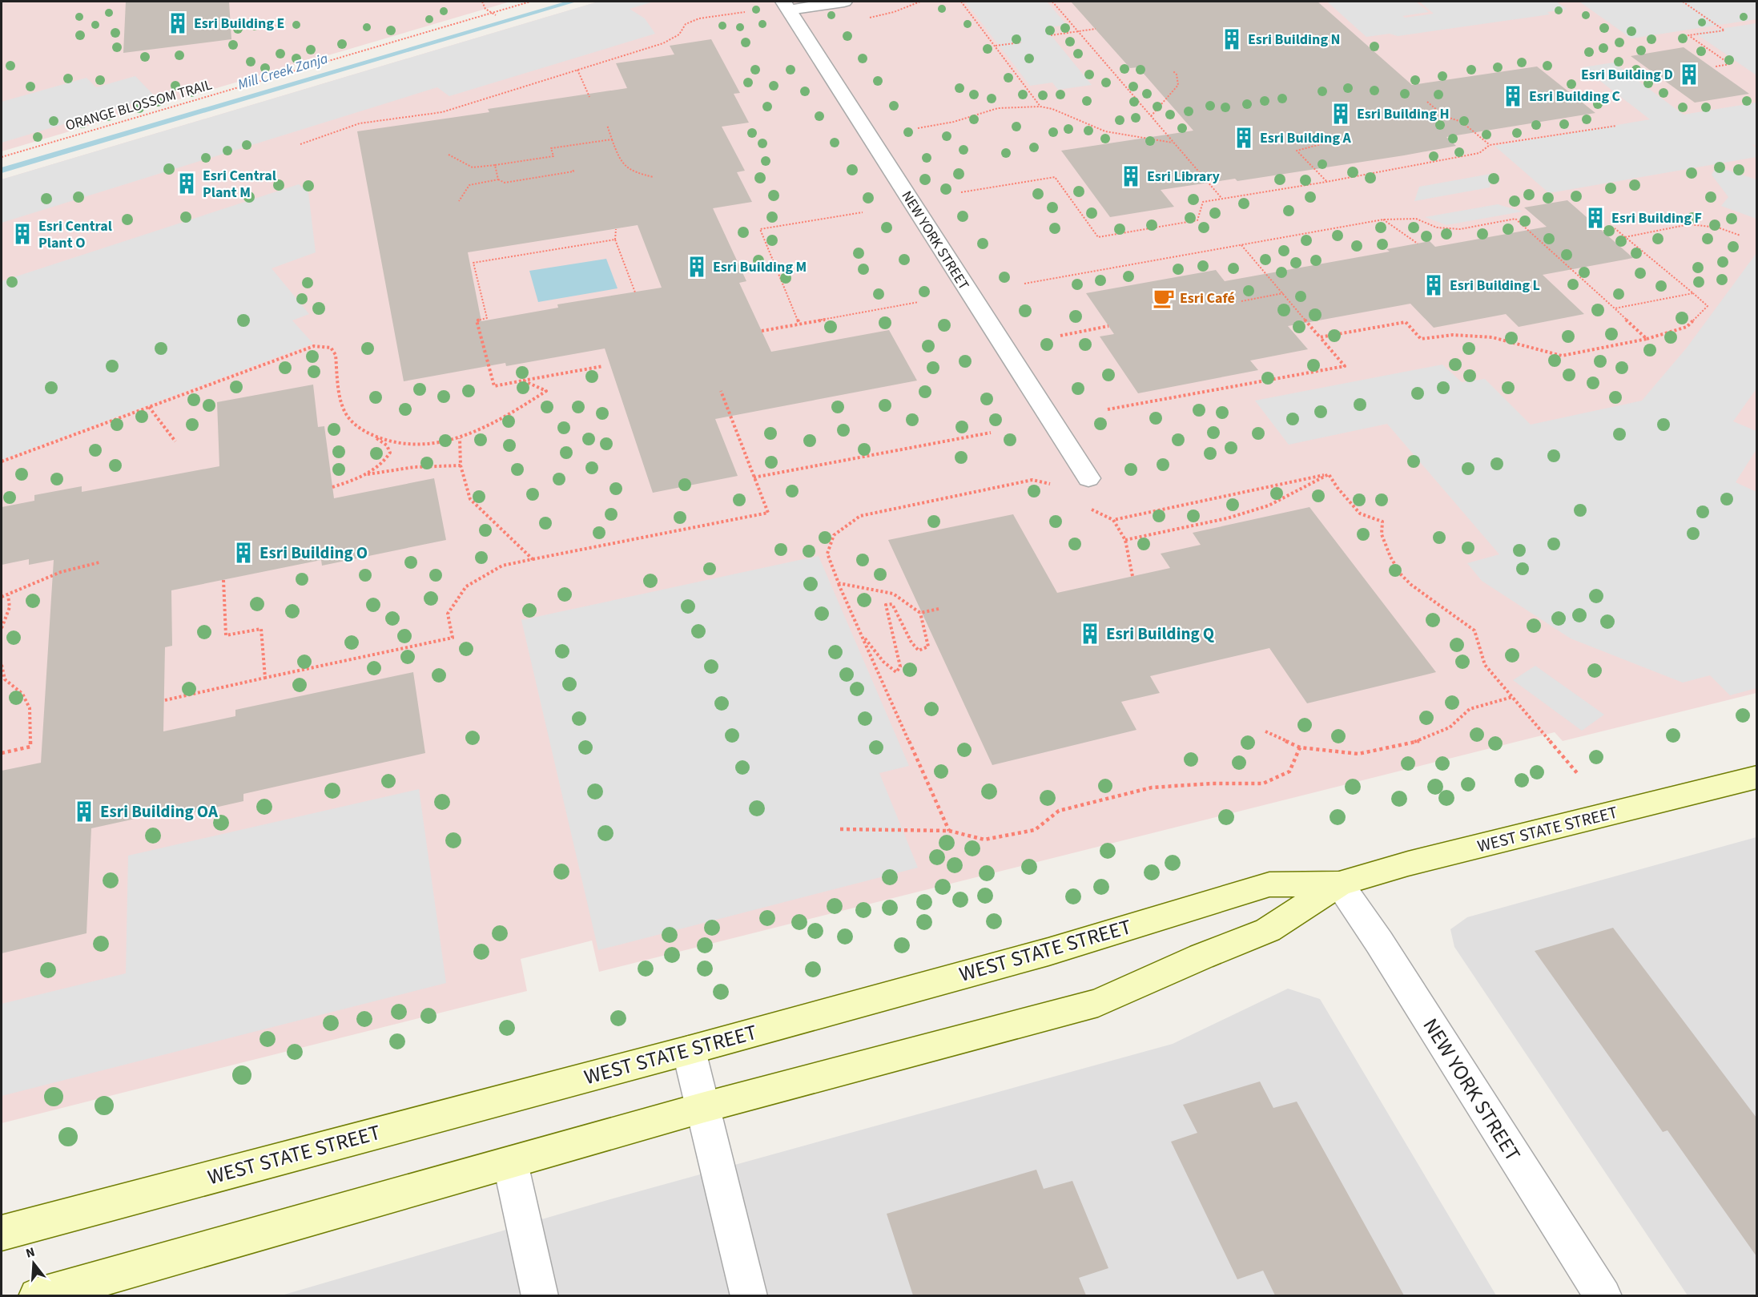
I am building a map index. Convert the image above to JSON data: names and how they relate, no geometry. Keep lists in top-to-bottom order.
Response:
{
  "streets": {
    "street": ["NEW YORK STREET", "WEST STATE STREET"],
    "path": ["ORANGE BLOSSOM TRAIL"]
  },
  "crossings": [
    ["NEW YORK STREET", "WEST STATE STREET"]
  ],
  "water": ["Mill Creek Zanja"],
  "places": {
    "building": [
      "Esri Building E",
      "Esri Building N",
      "Esri Building D",
      "Esri Building C",
      "Esri Building H",
      "Esri Building A",
      "Esri Library",
      "Esri Central Plant M",
      "Esri Building F",
      "Esri Central Plant O",
      "Esri Building M",
      "Esri Building L",
      "Esri Building O",
      "Esri Building Q",
      "Esri Building OA"
    ],
    "cafe": ["Esri Café"]
  },
  "north": "top"
}
